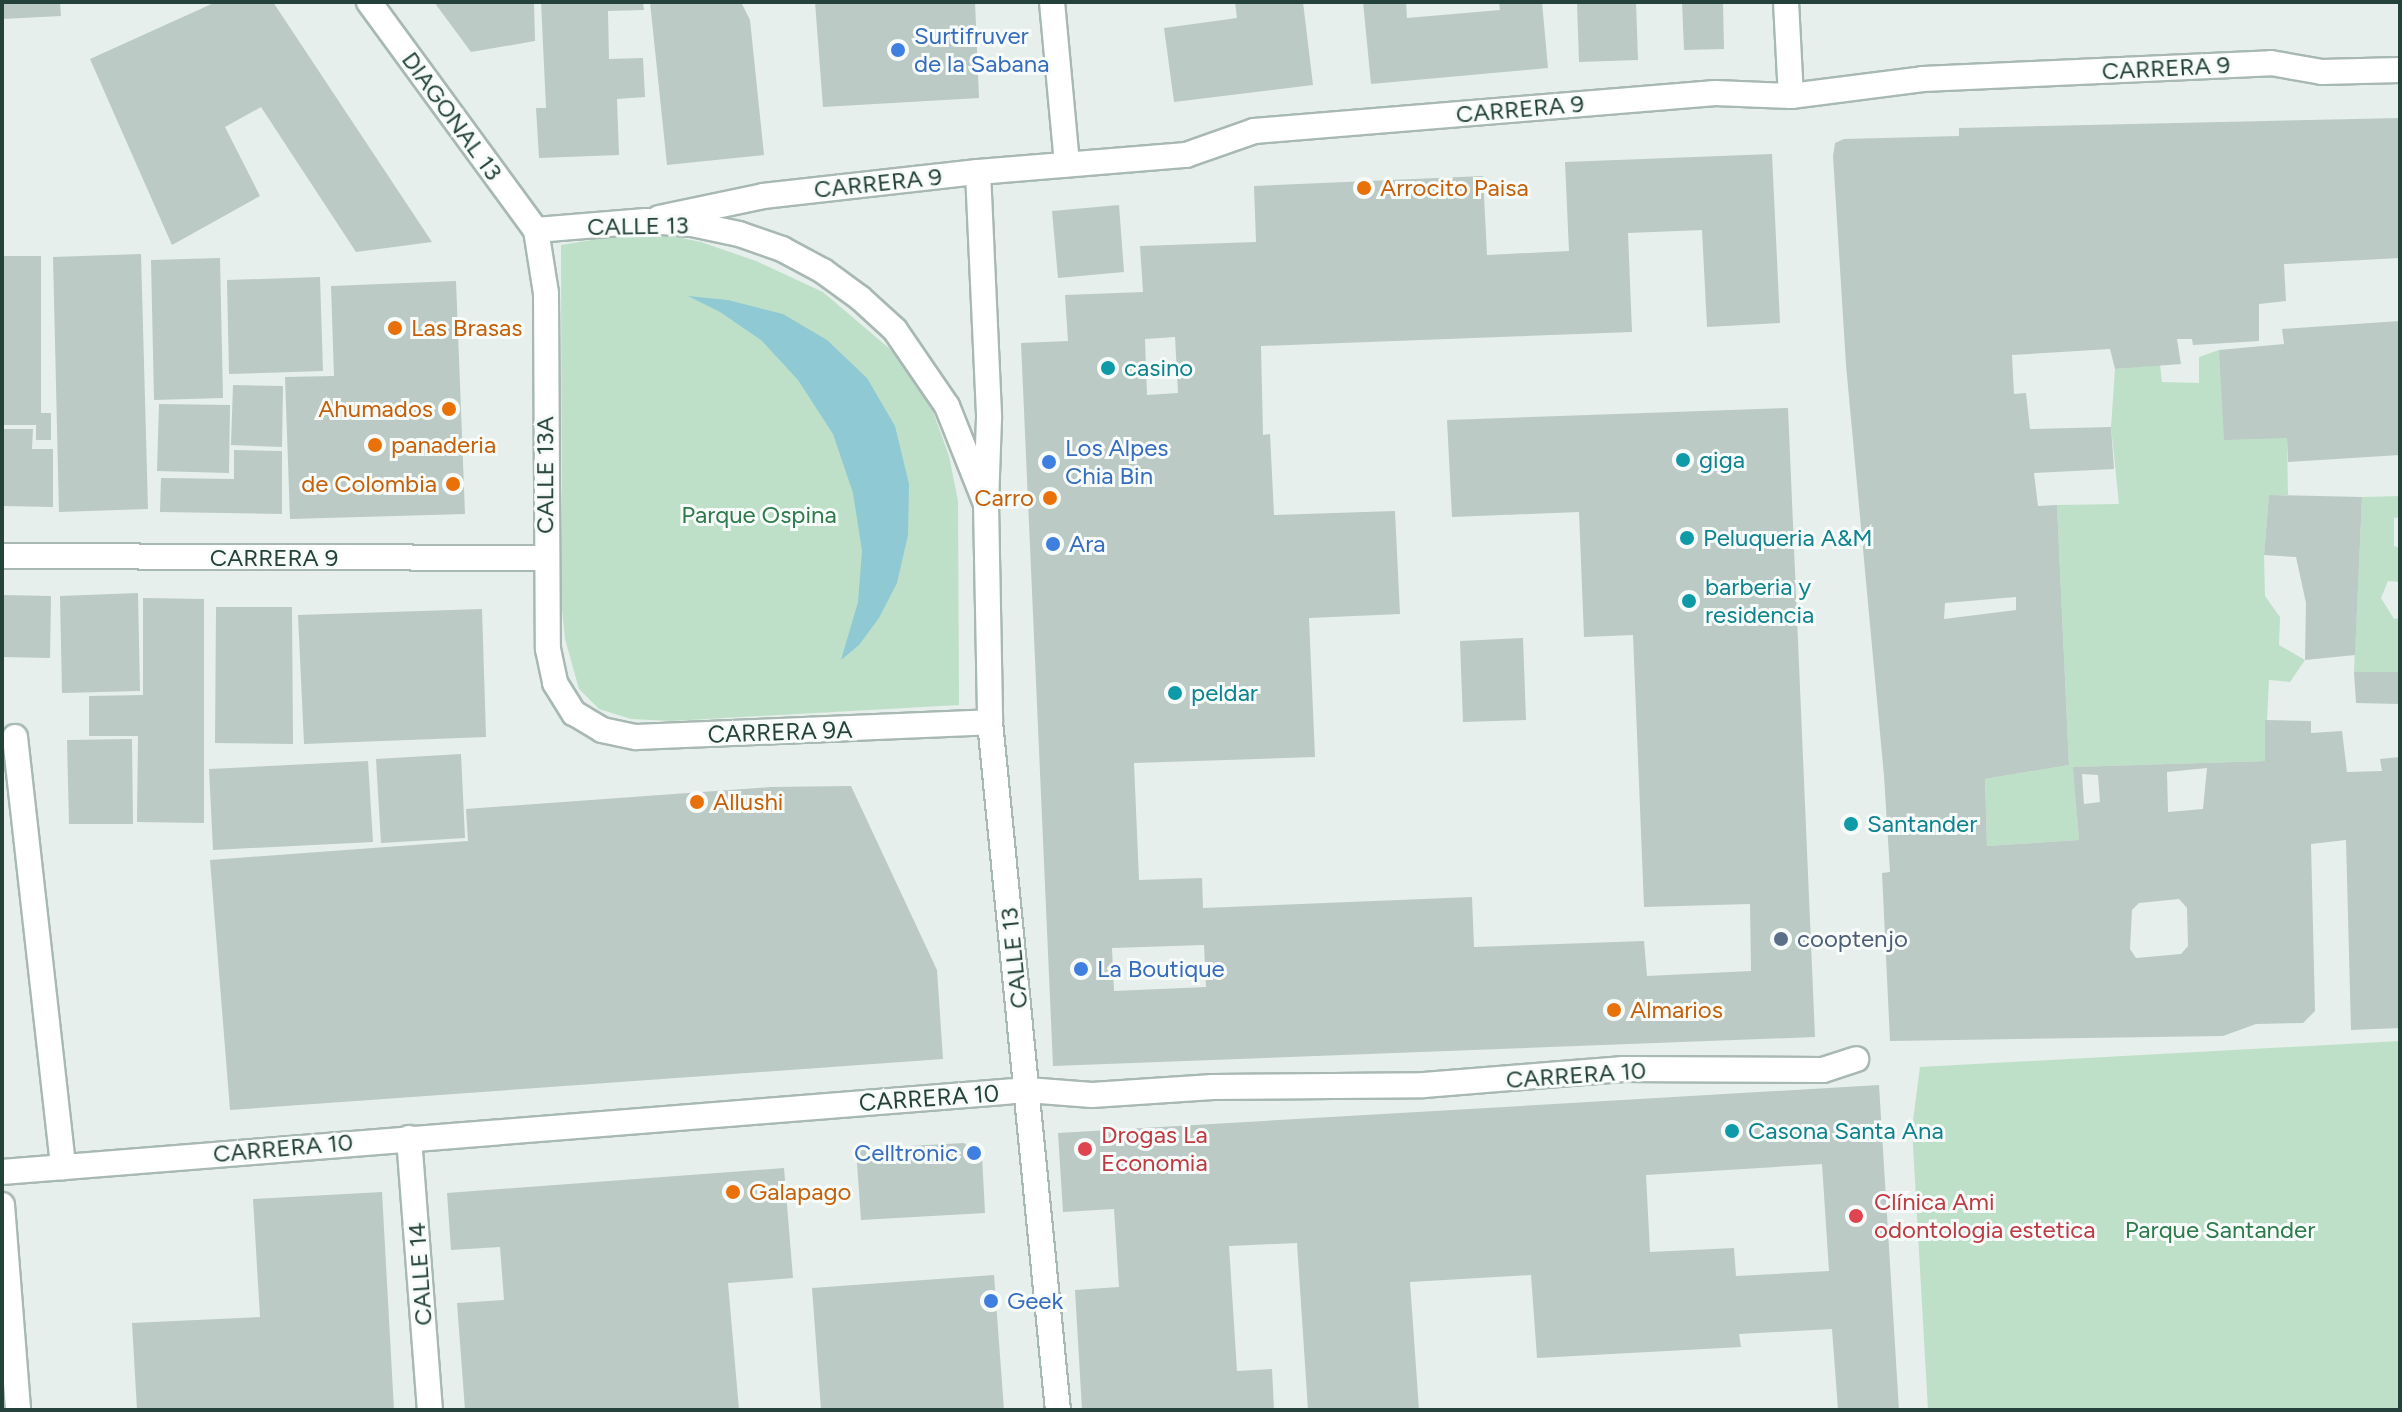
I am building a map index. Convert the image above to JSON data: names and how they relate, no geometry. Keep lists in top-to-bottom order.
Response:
{
  "streets": {
    "street": [
      "CARRERA 9",
      "DIAGONAL 13",
      "CALLE 13",
      "CALLE 13A",
      "CARRERA 9A",
      "CARRERA 10",
      "CALLE 14"
    ]
  },
  "crossings": [
    ["CARRERA 9", "CALLE 13"],
    ["CARRERA 9", "CALLE 13A"],
    ["DIAGONAL 13", "CALLE 13"],
    ["DIAGONAL 13", "CALLE 13A"],
    ["CALLE 13", "CALLE 13A"],
    ["CALLE 13", "CARRERA 9A"],
    ["CALLE 13", "CARRERA 10"],
    ["CALLE 13A", "CARRERA 9A"],
    ["CARRERA 10", "CALLE 14"]
  ],
  "parks": ["Parque Ospina", "Parque Santander"],
  "places": [
    "Surtifruver de la Sabana",
    "Arrocito Paisa",
    "Las Brasas",
    "casino",
    "Ahumados",
    "panaderia",
    "giga",
    "Los Alpes Chia Bin",
    "de Colombia",
    "Carro",
    "Peluqueria A&M",
    "Ara",
    "barberia y residencia",
    "peldar",
    "Allushi",
    "Santander",
    "cooptenjo",
    "La Boutique",
    "Almarios",
    "Casona Santa Ana",
    "Drogas La Economia",
    "Celltronic",
    "Galapago",
    "Clínica Ami odontologia estetica",
    "Geek"
  ]
}
